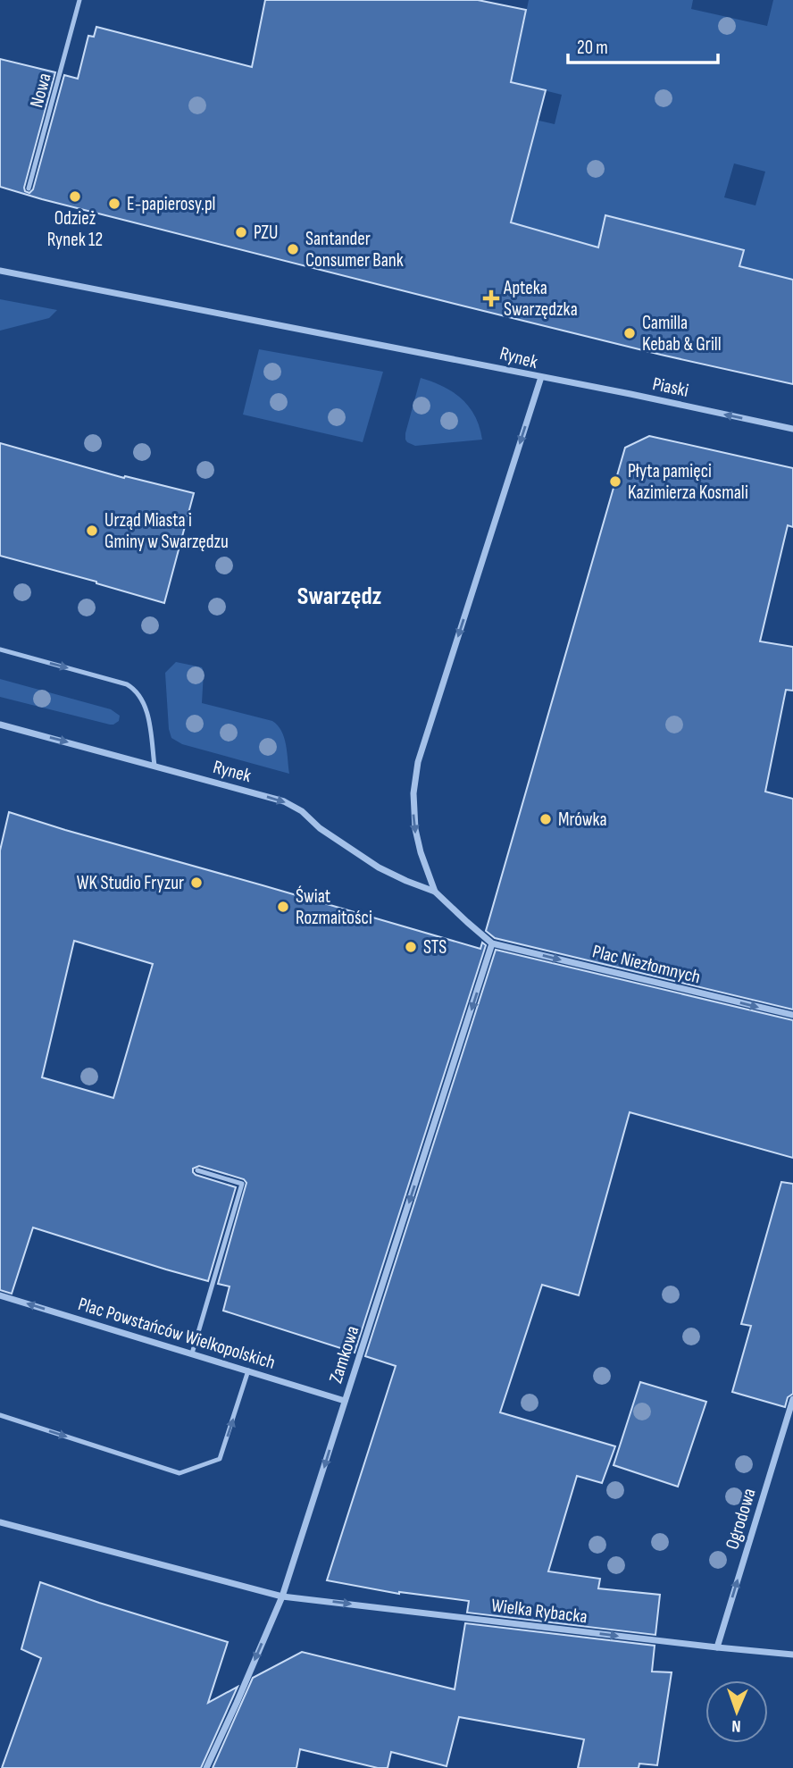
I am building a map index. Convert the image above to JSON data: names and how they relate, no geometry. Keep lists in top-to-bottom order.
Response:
{
  "streets": {
    "street": [
      "Rynek",
      "Piaski",
      "Plac Niezłomnych",
      "Plac Powstańców Wielkopolskich",
      "Zamkowa",
      "Ogrodowa",
      "Wielka Rybacka"
    ],
    "lane": ["Nowa"]
  },
  "crossings": [
    ["Rynek", "Piaski"],
    ["Rynek", "Plac Niezłomnych"],
    ["Rynek", "Zamkowa"],
    ["Plac Niezłomnych", "Zamkowa"],
    ["Plac Powstańców Wielkopolskich", "Zamkowa"],
    ["Zamkowa", "Wielka Rybacka"],
    ["Ogrodowa", "Wielka Rybacka"]
  ],
  "one_way": [
    "Piaski",
    "Plac Niezłomnych",
    "Plac Powstańców Wielkopolskich",
    "Zamkowa",
    "Ogrodowa",
    "Wielka Rybacka"
  ],
  "districts": ["Swarzędz"],
  "places": {
    "other": [
      "Odzież Rynek 12",
      "E-papierosy.pl",
      "PZU",
      "Santander Consumer Bank",
      "Camilla Kebab & Grill",
      "Płyta pamięci Kazimierza Kosmali",
      "Urząd Miasta i Gminy w Swarzędzu",
      "Mrówka",
      "WK Studio Fryzur",
      "Świat Rozmaitości",
      "STS"
    ],
    "health": ["Apteka Swarzędzka"]
  },
  "scale_bar": "20 m",
  "north": "bottom"
}
